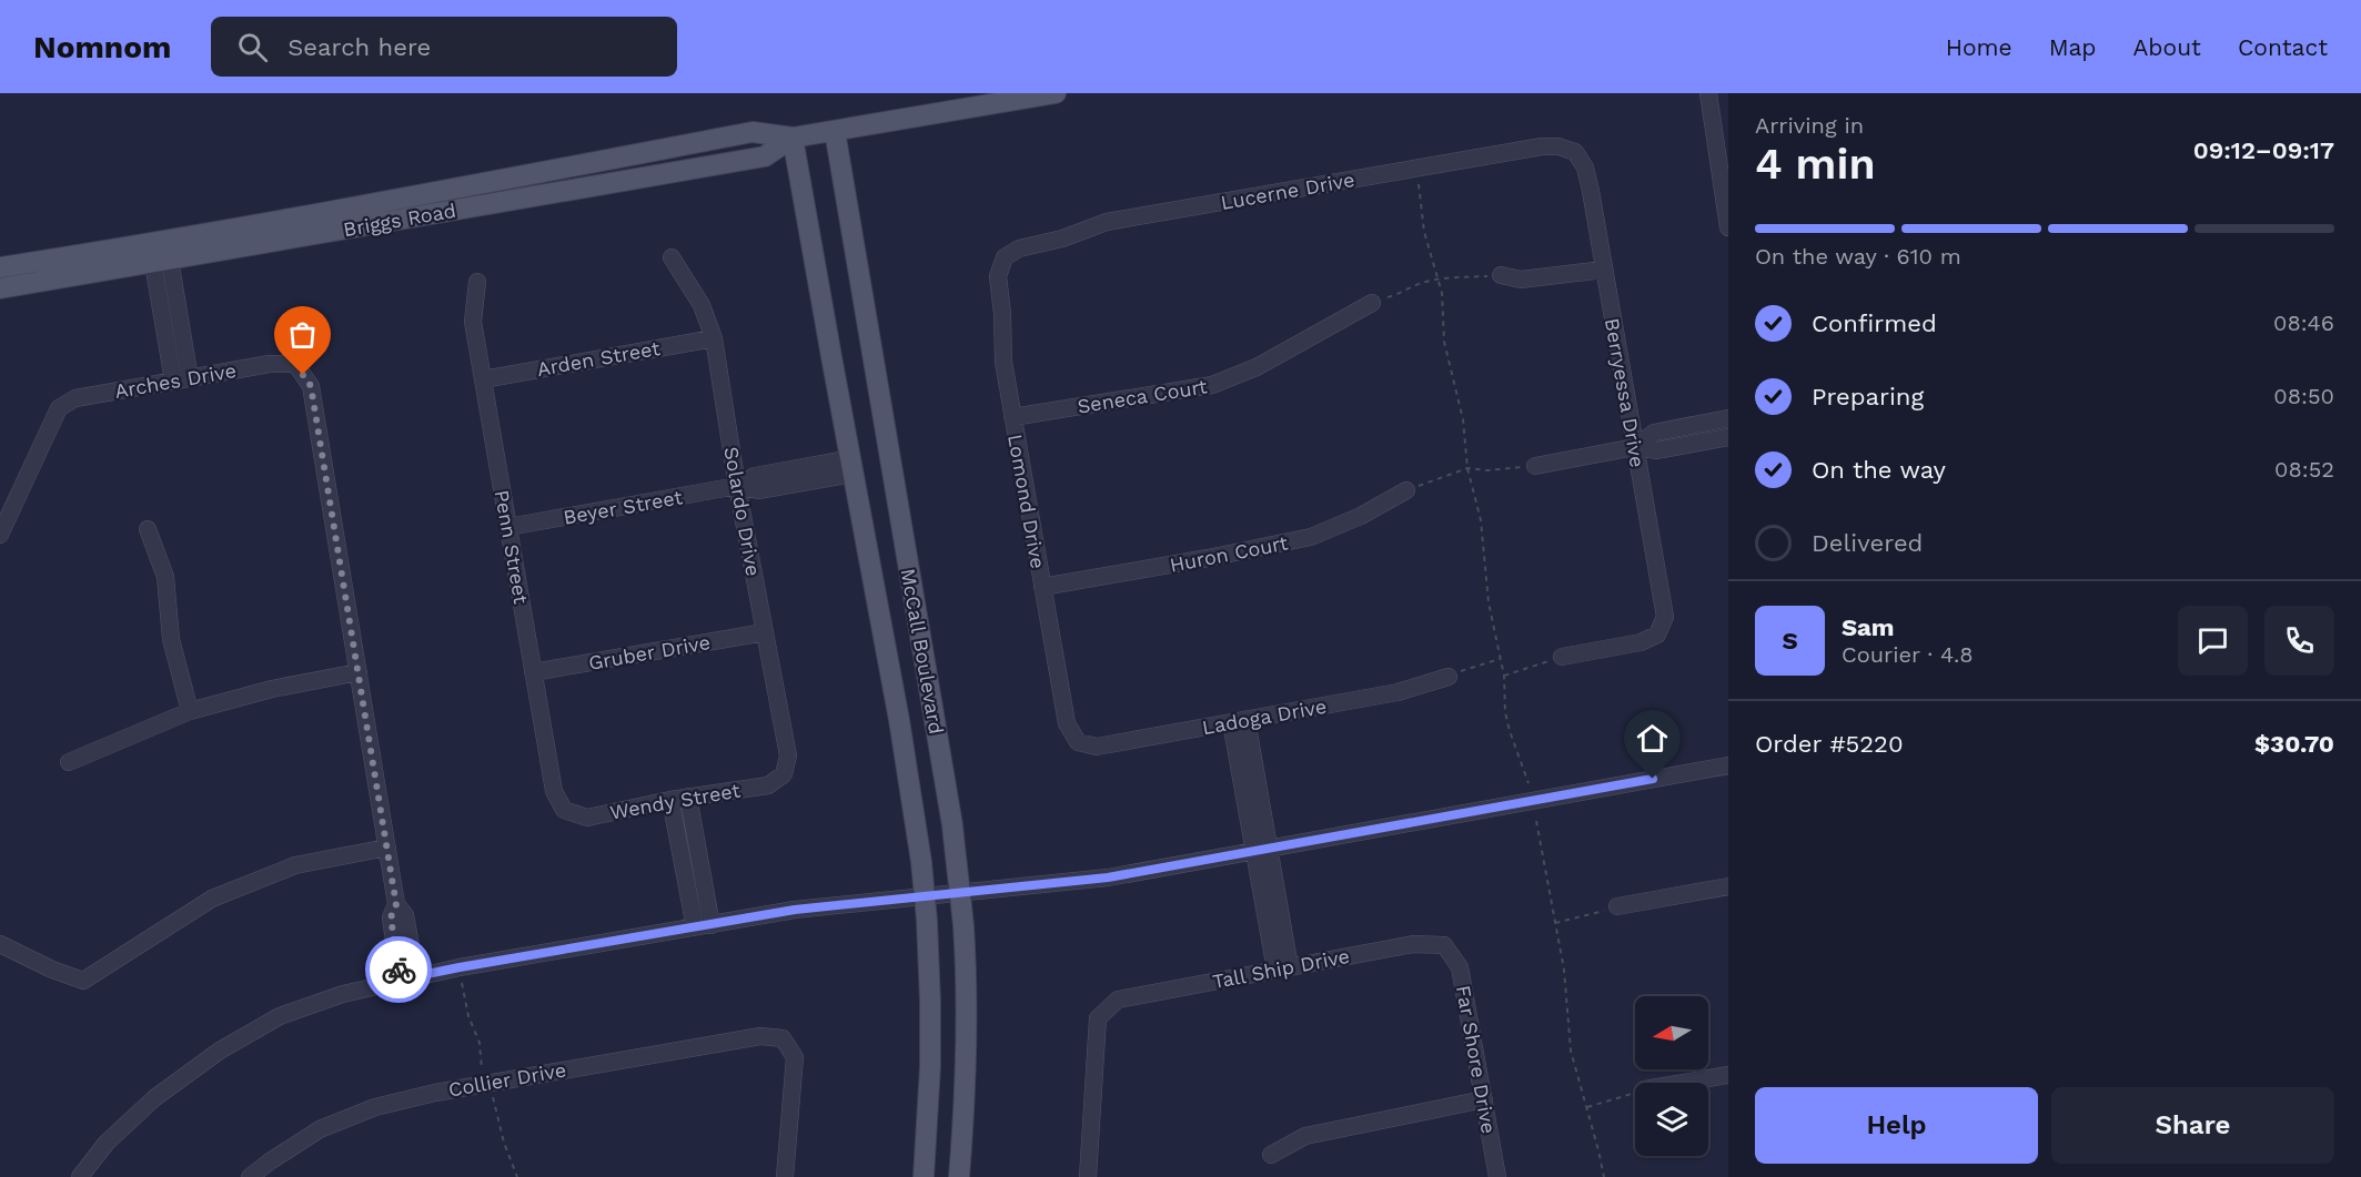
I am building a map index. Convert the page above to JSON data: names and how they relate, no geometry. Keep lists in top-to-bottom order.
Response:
{
  "streets": {
    "main road": ["Briggs Road", "McCall Boulevard"],
    "street": [
      "Lucerne Drive",
      "Arden Street",
      "Arches Drive",
      "Berryessa Drive",
      "Seneca Court",
      "Lomond Drive",
      "Beyer Street",
      "Solardo Drive",
      "Penn Street",
      "Huron Court",
      "Gruber Drive",
      "Ladoga Drive",
      "Wendy Street",
      "Tall Ship Drive",
      "Far Shore Drive",
      "Collier Drive"
    ]
  },
  "crossings": [
    ["Lucerne Drive", "Berryessa Drive"],
    ["Lucerne Drive", "Lomond Drive"],
    ["Briggs Road", "McCall Boulevard"],
    ["Arden Street", "Solardo Drive"],
    ["Arden Street", "Penn Street"],
    ["Seneca Court", "Lomond Drive"],
    ["Lomond Drive", "Huron Court"],
    ["Lomond Drive", "Ladoga Drive"],
    ["Beyer Street", "Solardo Drive"],
    ["Beyer Street", "Penn Street"],
    ["Beyer Street", "McCall Boulevard"],
    ["Solardo Drive", "Gruber Drive"],
    ["Solardo Drive", "Wendy Street"],
    ["Penn Street", "Gruber Drive"],
    ["Penn Street", "Wendy Street"],
    ["Tall Ship Drive", "Far Shore Drive"]
  ],
  "north": "left",
  "page": {
    "header": "Nomnom",
    "search": "Search here",
    "nav": [
      "Home",
      "Map",
      "About",
      "Contact"
    ],
    "heading": ["4 min", "Arriving in", "09:12–09:17"],
    "panel": [
      "Sam",
      "Courier · 4.8",
      "Order #5220",
      "$30.70"
    ],
    "bar": "On the way · 610 m",
    "list": [
      ["Confirmed", "08:46"],
      ["Preparing", "08:50"],
      ["On the way", "08:52"],
      "Delivered"
    ],
    "round": "S",
    "buttons": ["Help", "Share"]
  }
}
